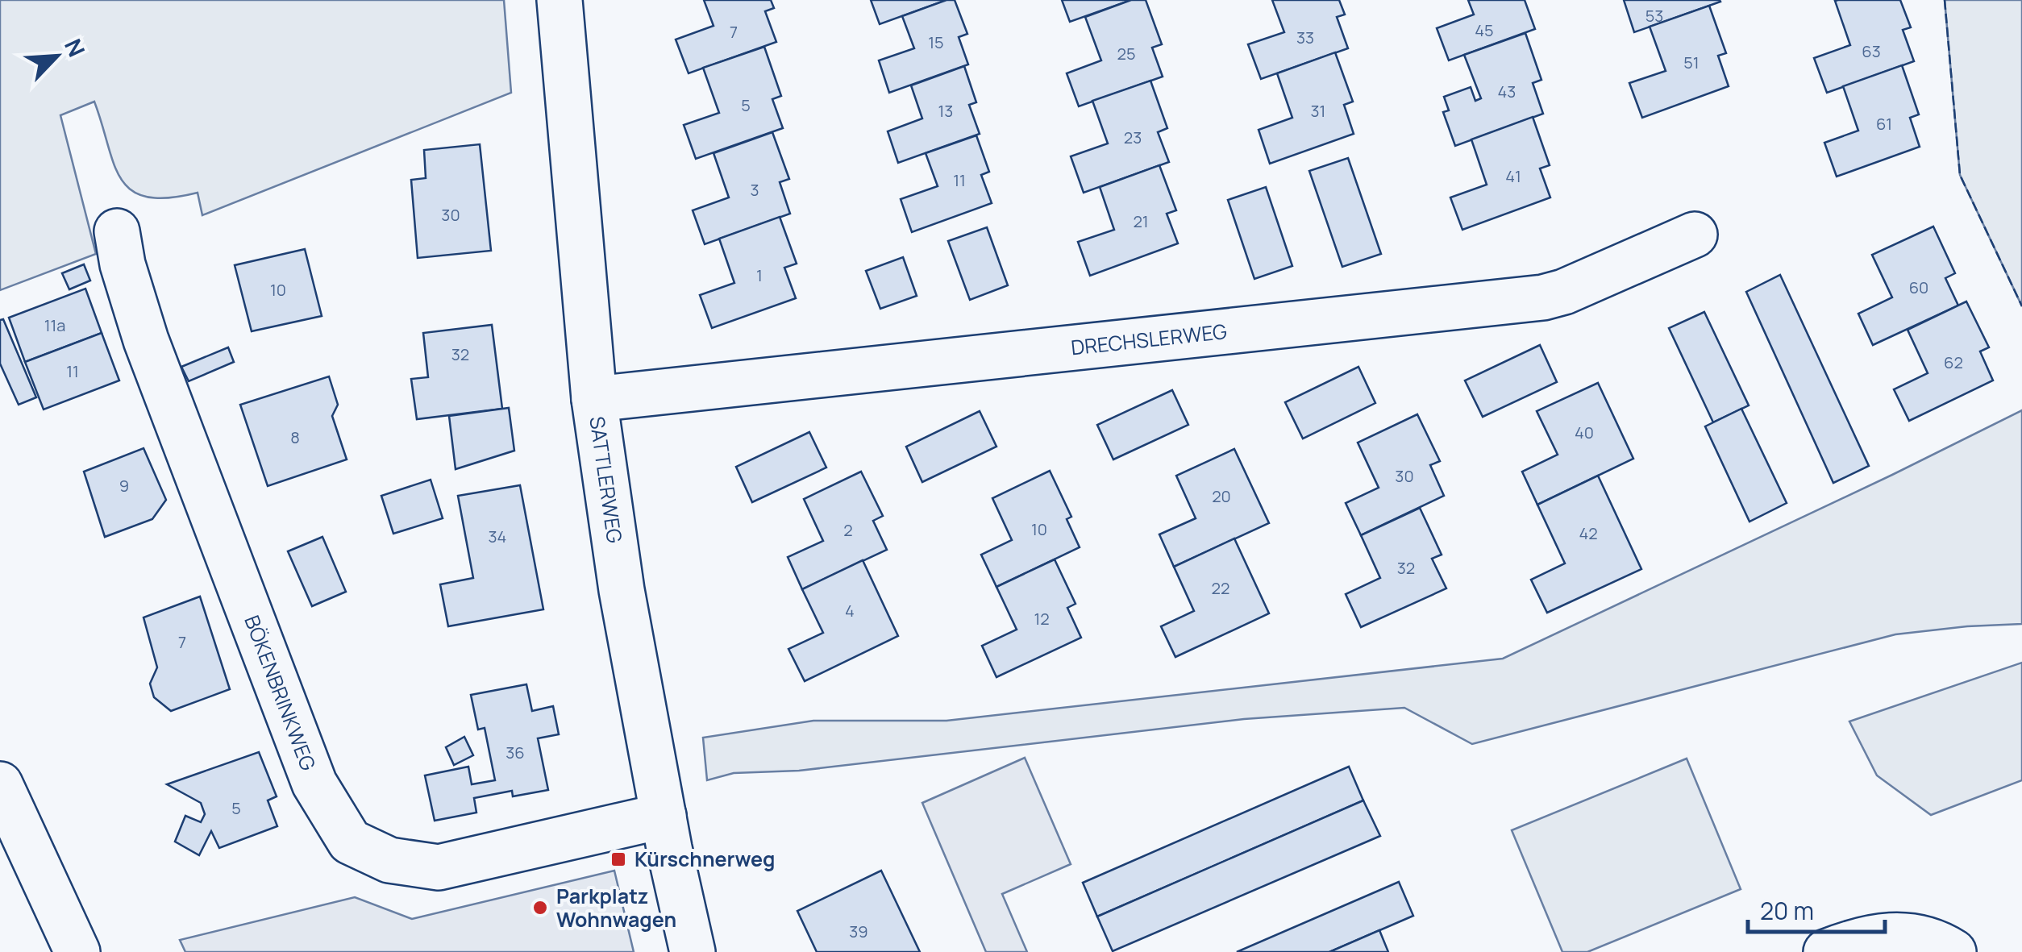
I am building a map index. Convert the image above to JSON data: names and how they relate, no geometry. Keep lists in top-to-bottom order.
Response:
{
  "streets": {
    "street": ["DRECHSLERWEG", "SATTLERWEG", "BÖKENBRINKWEG"]
  },
  "crossings": [
    ["DRECHSLERWEG", "SATTLERWEG"],
    ["SATTLERWEG", "BÖKENBRINKWEG"]
  ],
  "places": {
    "transit": ["Kürschnerweg"],
    "other": ["Parkplatz Wohnwagen"]
  },
  "house_numbers": [
    "53",
    "45",
    "7",
    "33",
    "15",
    "63",
    "25",
    "51",
    "43",
    "5",
    "13",
    "31",
    "61",
    "23",
    "41",
    "11",
    "3",
    "30",
    "21",
    "1",
    "60",
    "10",
    "11a",
    "32",
    "62",
    "11",
    "40",
    "8",
    "30",
    "9",
    "20",
    "10",
    "2",
    "42",
    "34",
    "32",
    "22",
    "4",
    "12",
    "7",
    "36",
    "5",
    "39"
  ],
  "scale_bar": "20 m",
  "north": "top right"
}
